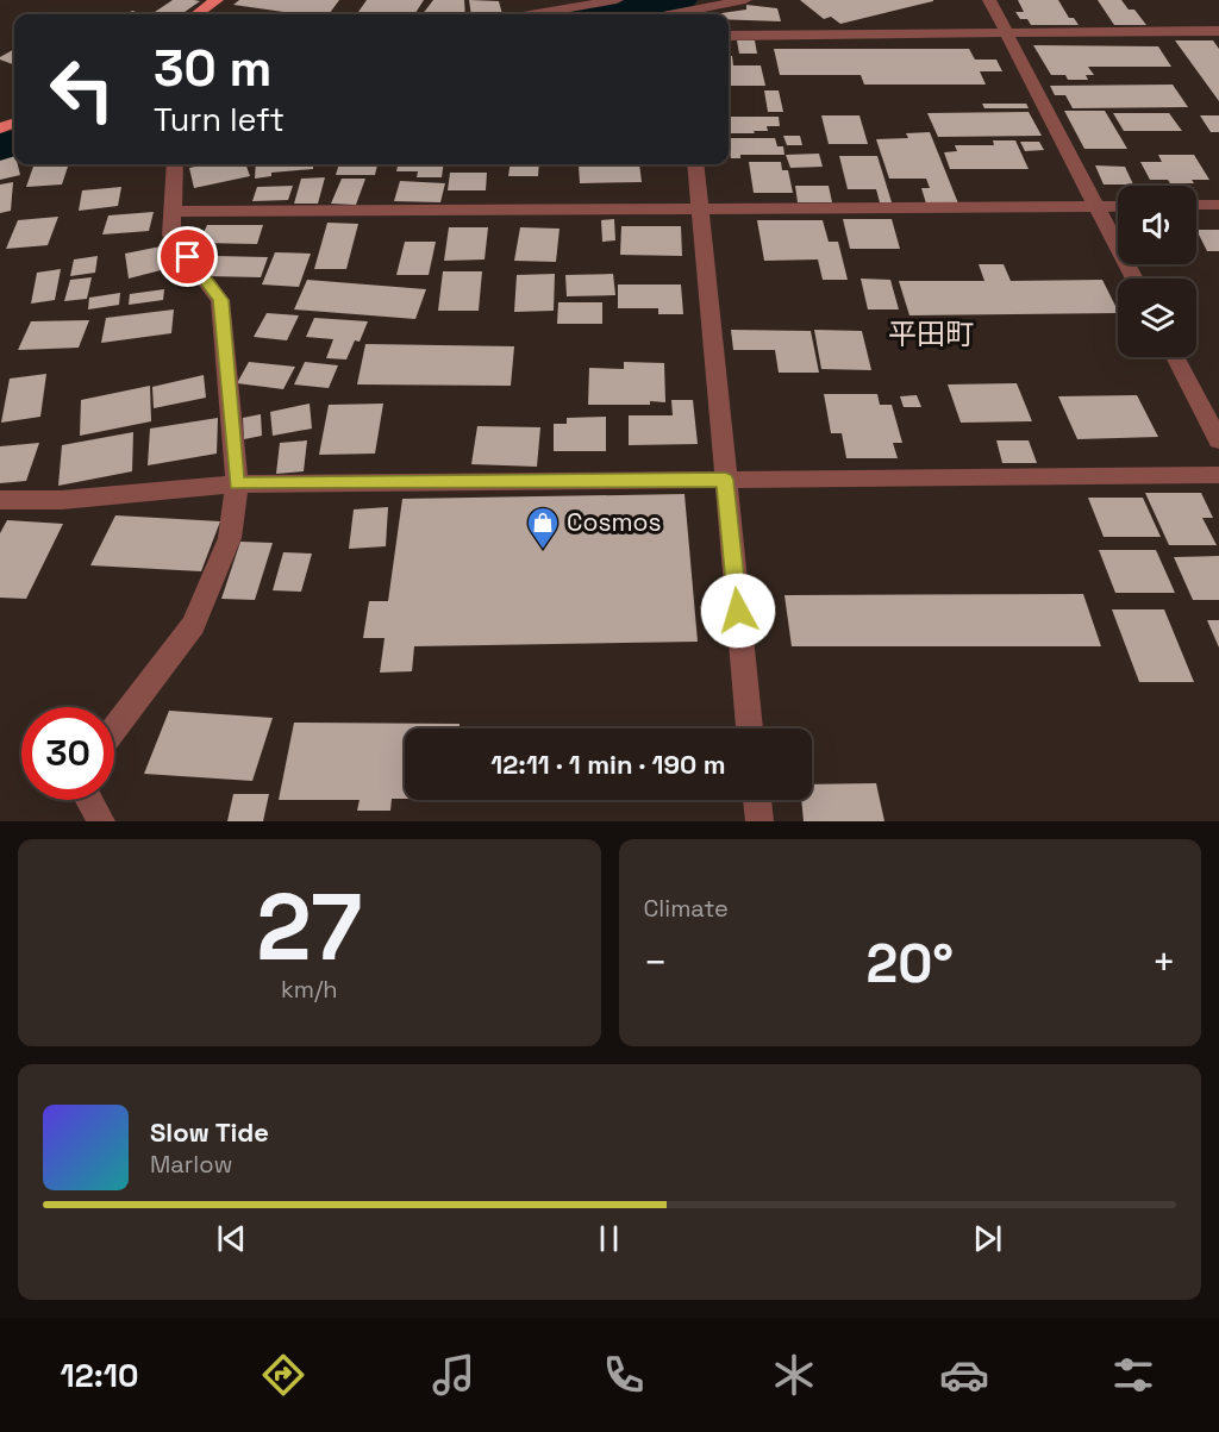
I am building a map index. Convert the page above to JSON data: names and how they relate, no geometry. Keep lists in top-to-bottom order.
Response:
{
  "districts": ["平田町"],
  "places": {
    "shop": ["Cosmos"]
  },
  "page": {
    "turn": ["30 m", "Turn left"],
    "limit": "30",
    "trip": "12:11 · 1 min · 190 m",
    "tile": [
      ["27", "km/h"],
      "Climate"
    ],
    "heat": ["−", "20°", "+"],
    "song": ["Slow Tide", "Marlow"],
    "tabs": "12:10"
  }
}
